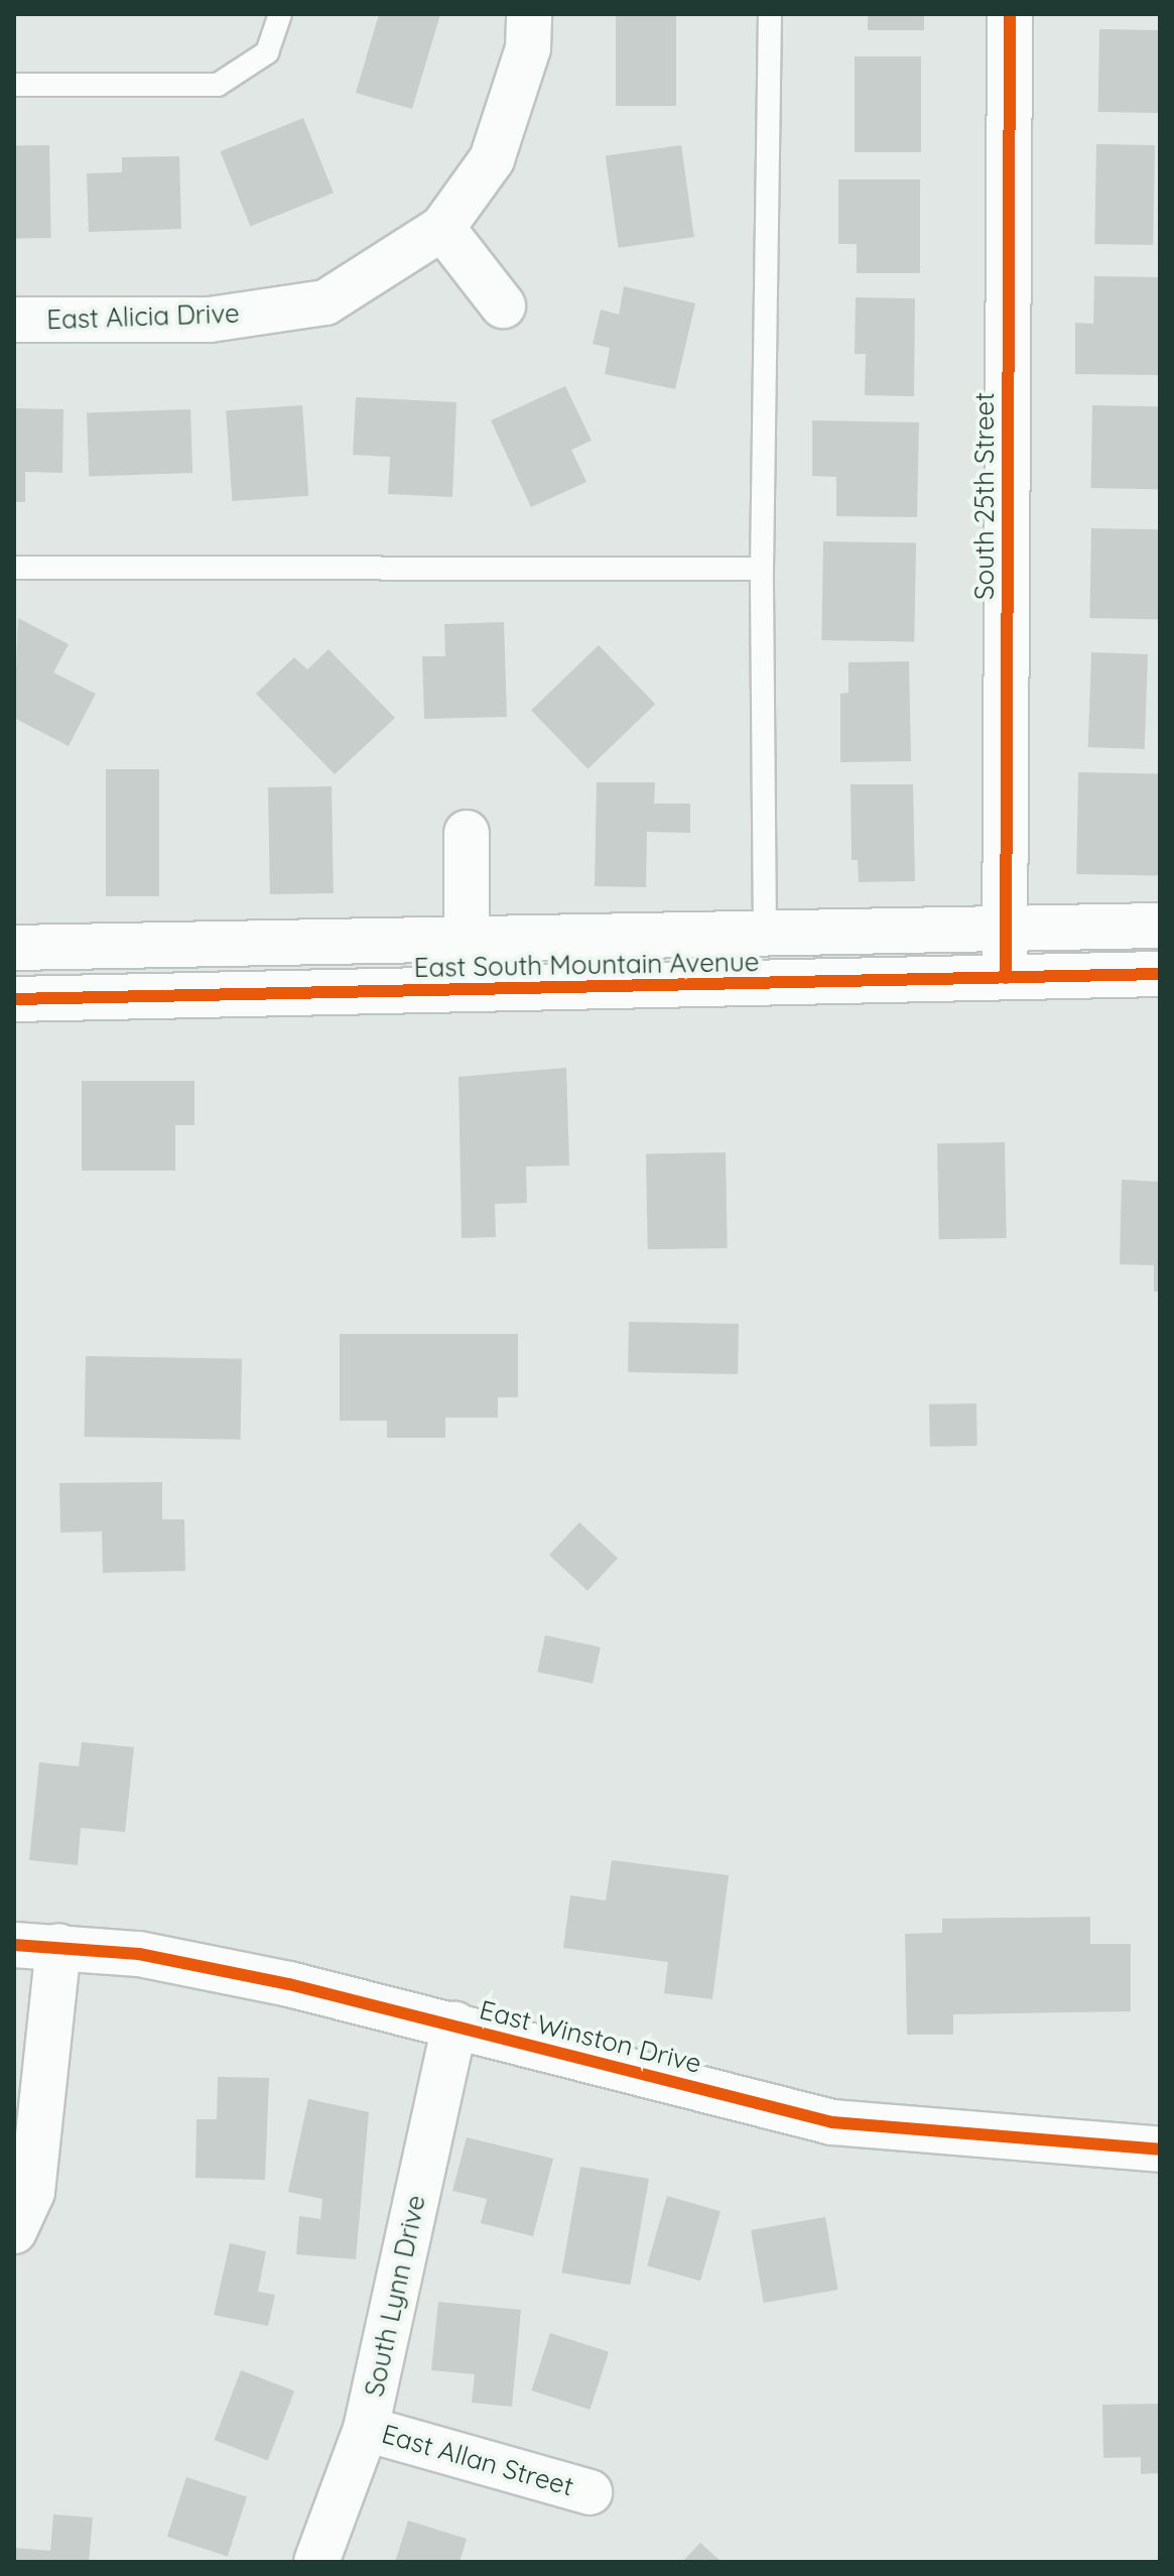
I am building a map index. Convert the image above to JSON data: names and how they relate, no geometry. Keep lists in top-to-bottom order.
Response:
{
  "streets": {
    "street": [
      "East Alicia Drive",
      "South 25th Street",
      "East South Mountain Avenue",
      "East Winston Drive",
      "South Lynn Drive",
      "East Allan Street"
    ]
  },
  "crossings": [
    ["South 25th Street", "East South Mountain Avenue"],
    ["East Winston Drive", "South Lynn Drive"],
    ["South Lynn Drive", "East Allan Street"]
  ]
}
